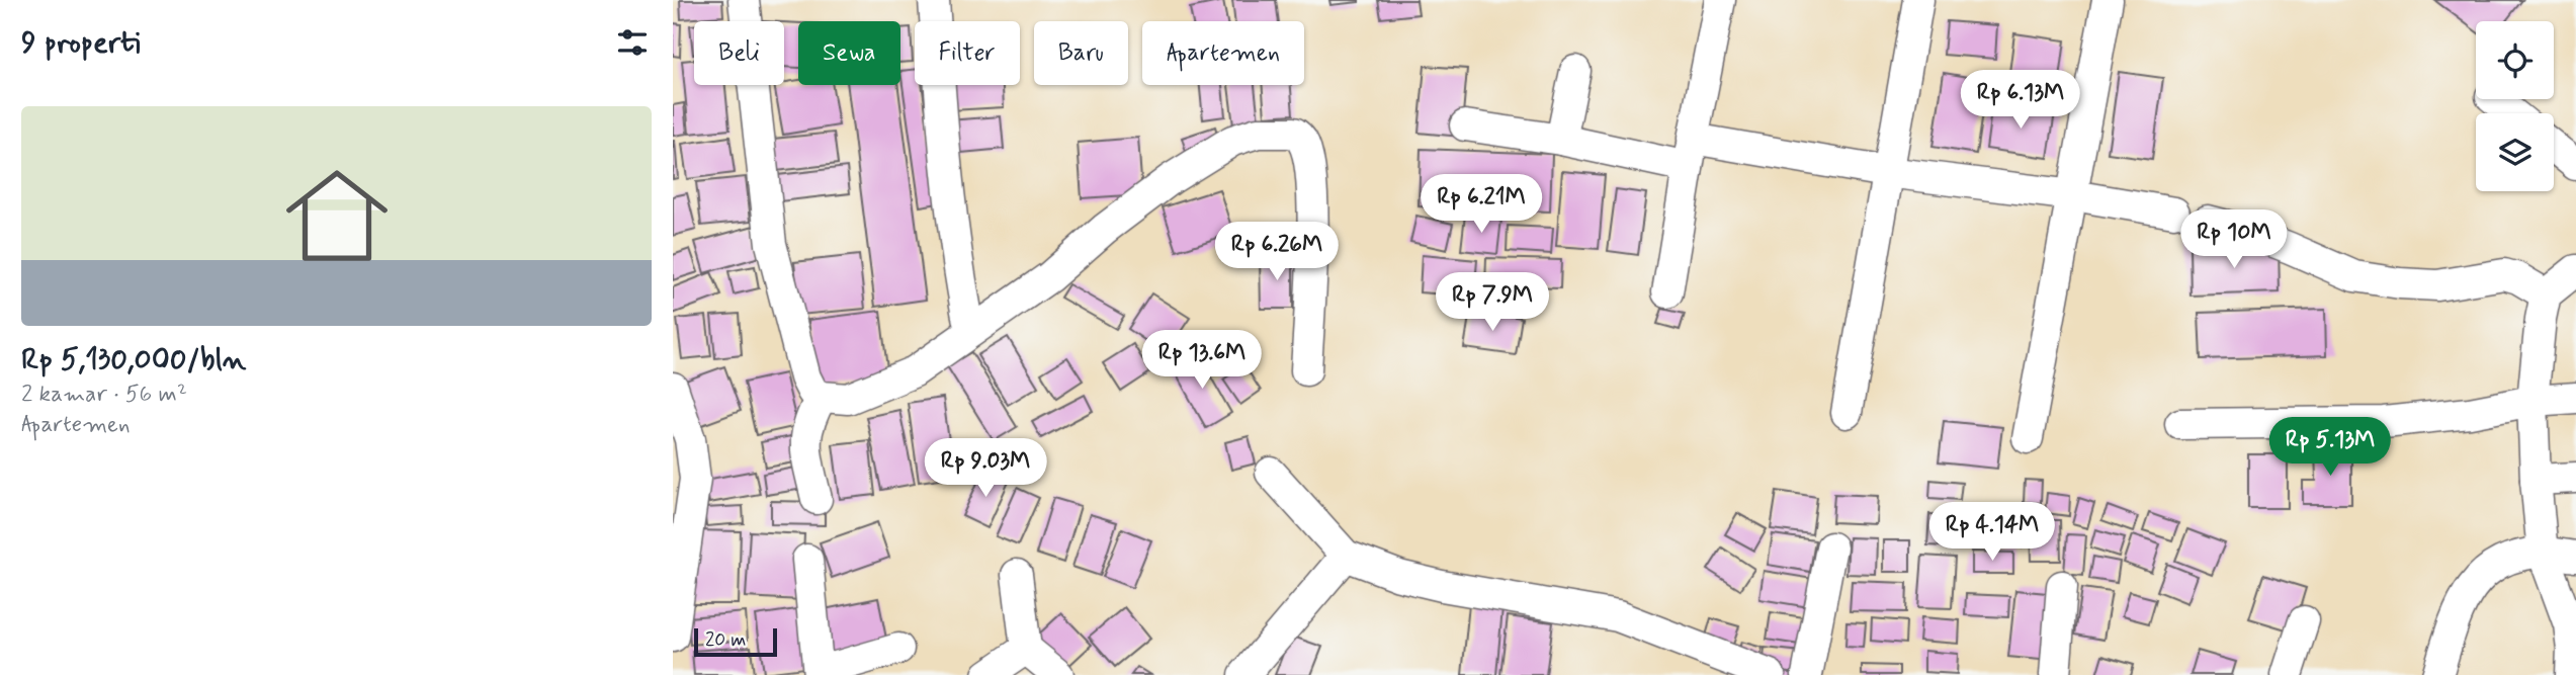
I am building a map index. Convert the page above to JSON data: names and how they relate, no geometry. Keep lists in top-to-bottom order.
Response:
{
  "scale_bar": "20 m",
  "page": {
    "heading": "9 properti",
    "chip": [
      "Beli",
      "Sewa",
      "Filter",
      "Baru",
      "Apartemen"
    ],
    "price": [
      "Rp 6.13M",
      "Rp 6.21M",
      "Rp 10M",
      "Rp 6.26M",
      "Rp 7.9M",
      "Rp 13.6M",
      "Rp 5.13M",
      "Rp 9.03M",
      "Rp 4.14M"
    ],
    "list": [
      {
        "name": "Rp 5,130,000/bln",
        "note": "2 kamar · 56 m² · Apartemen"
      }
    ],
    "scale": "20 m"
  }
}
